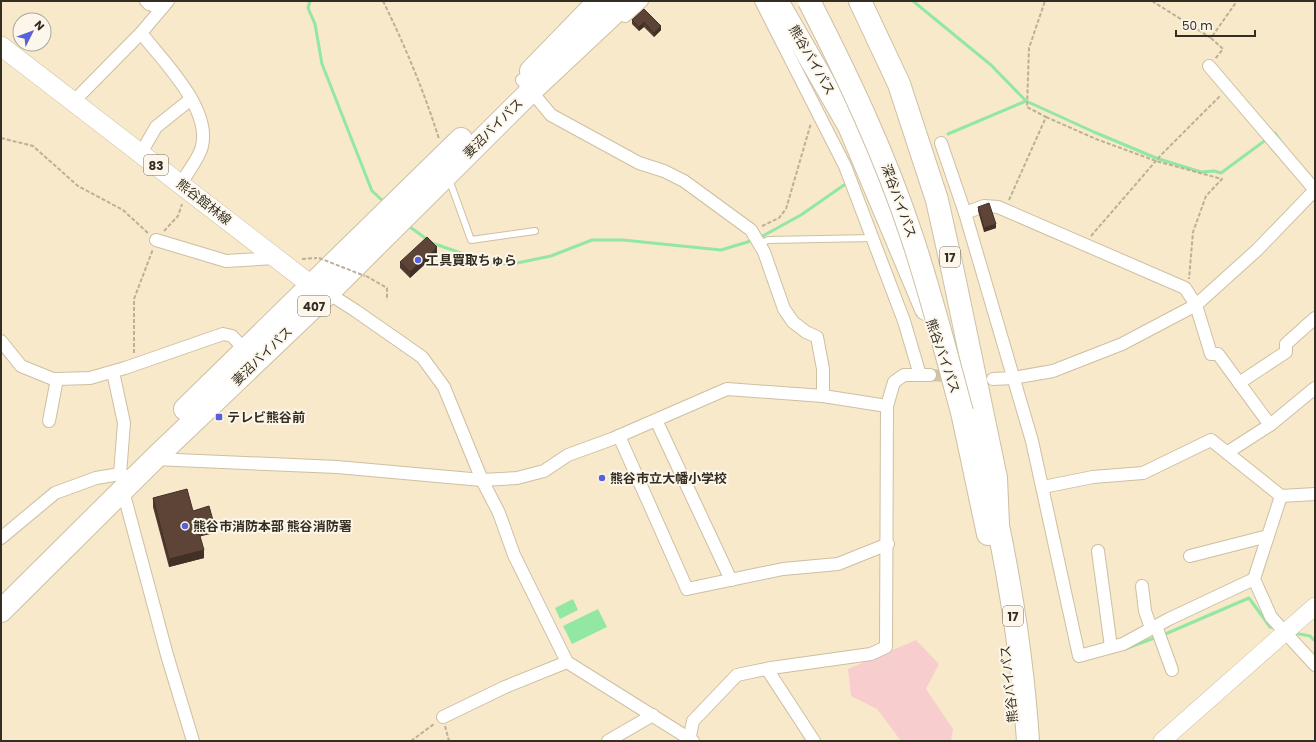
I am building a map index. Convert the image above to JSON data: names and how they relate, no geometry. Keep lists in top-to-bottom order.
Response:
{
  "streets": {
    "highway": [
      "熊谷バイパス",
      "妻沼バイパス",
      "深谷バイパス",
      "17",
      "407"
    ],
    "main road": ["83", "熊谷館林線"]
  },
  "crossings": [
    ["熊谷バイパス", "深谷バイパス"],
    ["熊谷バイパス", "17"],
    ["妻沼バイパス", "熊谷館林線"]
  ],
  "places": {
    "other": ["工具買取ちゅら", "熊谷市立大幡小学校", "熊谷市消防本部 熊谷消防署"],
    "transit": ["テレビ熊谷前"]
  },
  "scale_bar": "50 m",
  "north": "top right"
}
